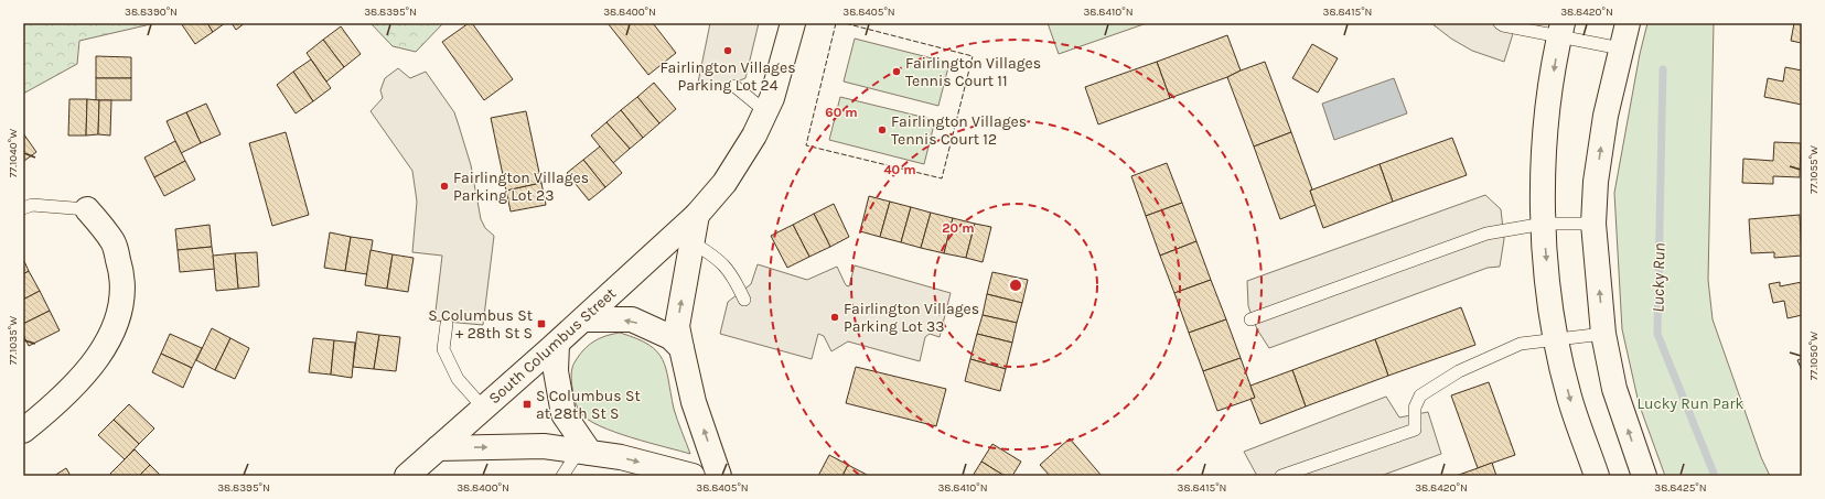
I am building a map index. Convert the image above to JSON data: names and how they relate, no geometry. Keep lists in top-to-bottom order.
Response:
{
  "streets": {
    "street": ["South Columbus Street"]
  },
  "water": ["Lucky Run"],
  "parks": ["Lucky Run Park"],
  "places": {
    "other": [
      "Fairlington Villages Parking Lot 24",
      "Fairlington Villages Tennis Court 11",
      "Fairlington Villages Tennis Court 12",
      "Fairlington Villages Parking Lot 23",
      "Fairlington Villages Parking Lot 33"
    ],
    "transit": ["S Columbus St + 28th St S", "S Columbus St at 28th St S"]
  },
  "coordinates": [
    "38.8390°N",
    "38.8395°N",
    "38.8400°N",
    "38.8405°N",
    "38.8410°N",
    "38.8415°N",
    "38.8420°N",
    "77.1040°W",
    "77.1055°W",
    "77.1035°W",
    "77.1050°W",
    "38.8425°N"
  ],
  "rings": ["60 m", "40 m", "20 m"]
}
